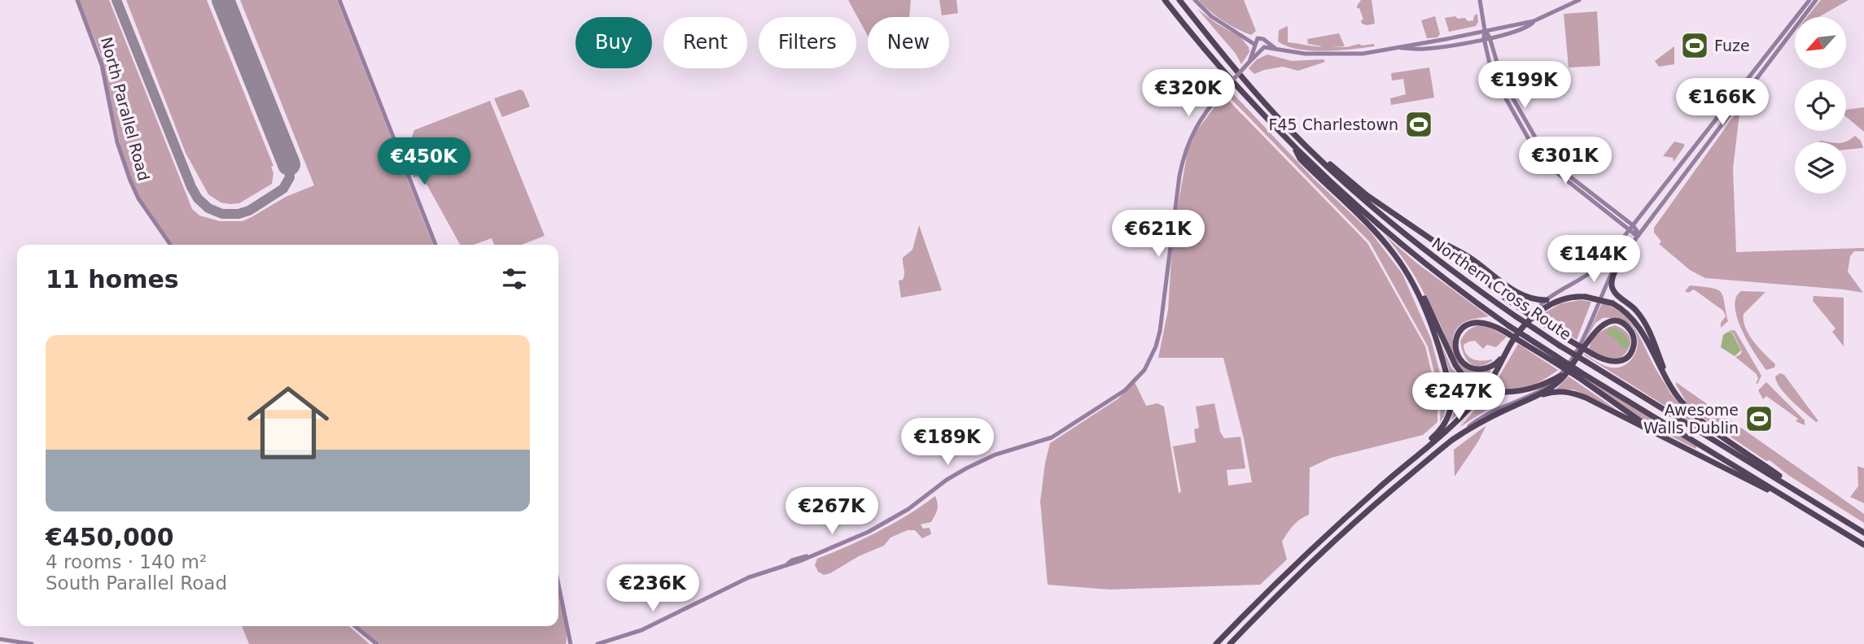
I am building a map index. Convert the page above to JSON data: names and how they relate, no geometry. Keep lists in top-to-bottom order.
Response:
{
  "streets": {
    "highway": ["Northern Cross Route"],
    "main road": ["North Parallel Road"]
  },
  "places": {
    "sports": ["Fuze", "F45 Charlestown", "Awesome Walls Dublin"]
  },
  "north": "bottom left",
  "page": {
    "chip": [
      "Buy",
      "Rent",
      "Filters",
      "New"
    ],
    "price": [
      "€199K",
      "€320K",
      "€166K",
      "€301K",
      "€450K",
      "€621K",
      "€144K",
      "€247K",
      "€189K",
      "€267K",
      "€236K"
    ],
    "heading": "11 homes",
    "list": [
      {
        "name": "€450,000",
        "note": "4 rooms · 140 m² · South Parallel Road"
      }
    ]
  }
}
